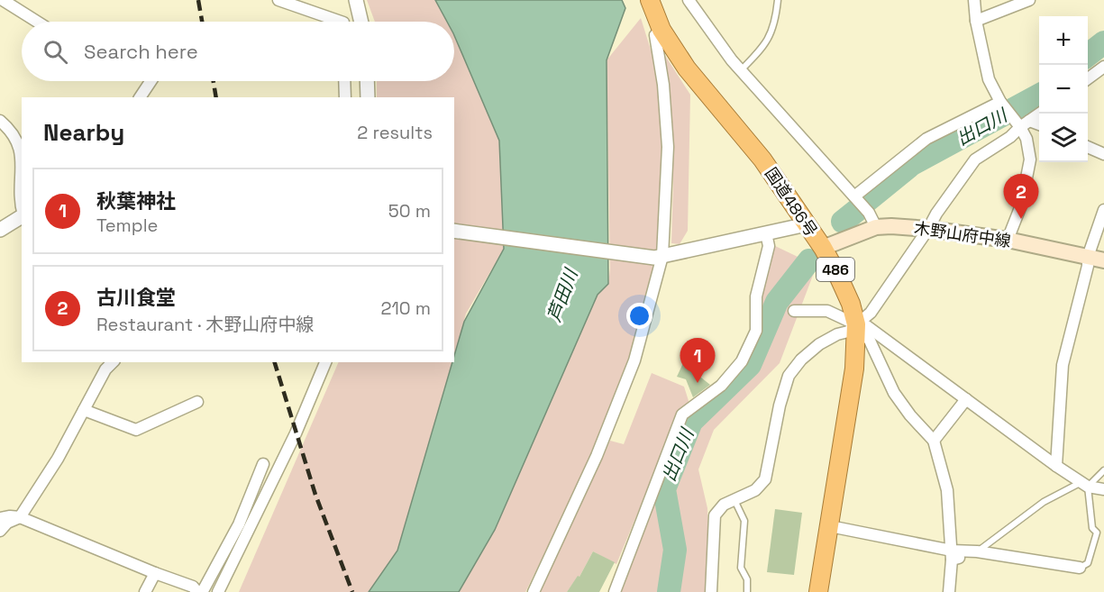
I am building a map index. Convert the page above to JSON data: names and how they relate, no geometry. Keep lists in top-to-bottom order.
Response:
{
  "streets": {
    "highway": ["国道486号", "486"],
    "main road": ["木野山府中線"]
  },
  "crossings": [
    ["国道486号", "木野山府中線"]
  ],
  "water": ["出口川", "芦田川"],
  "page": {
    "map_buttons": ["+", "−"],
    "search": "Search here",
    "heading": ["Nearby", "2 results"],
    "list": [
      {
        "mark": "1",
        "name": "秋葉神社",
        "note": "Temple",
        "value": "50 m"
      },
      {
        "mark": "2",
        "name": "古川食堂",
        "note": "Restaurant · 木野山府中線",
        "value": "210 m"
      }
    ],
    "pins": ["2", "1"]
  }
}
